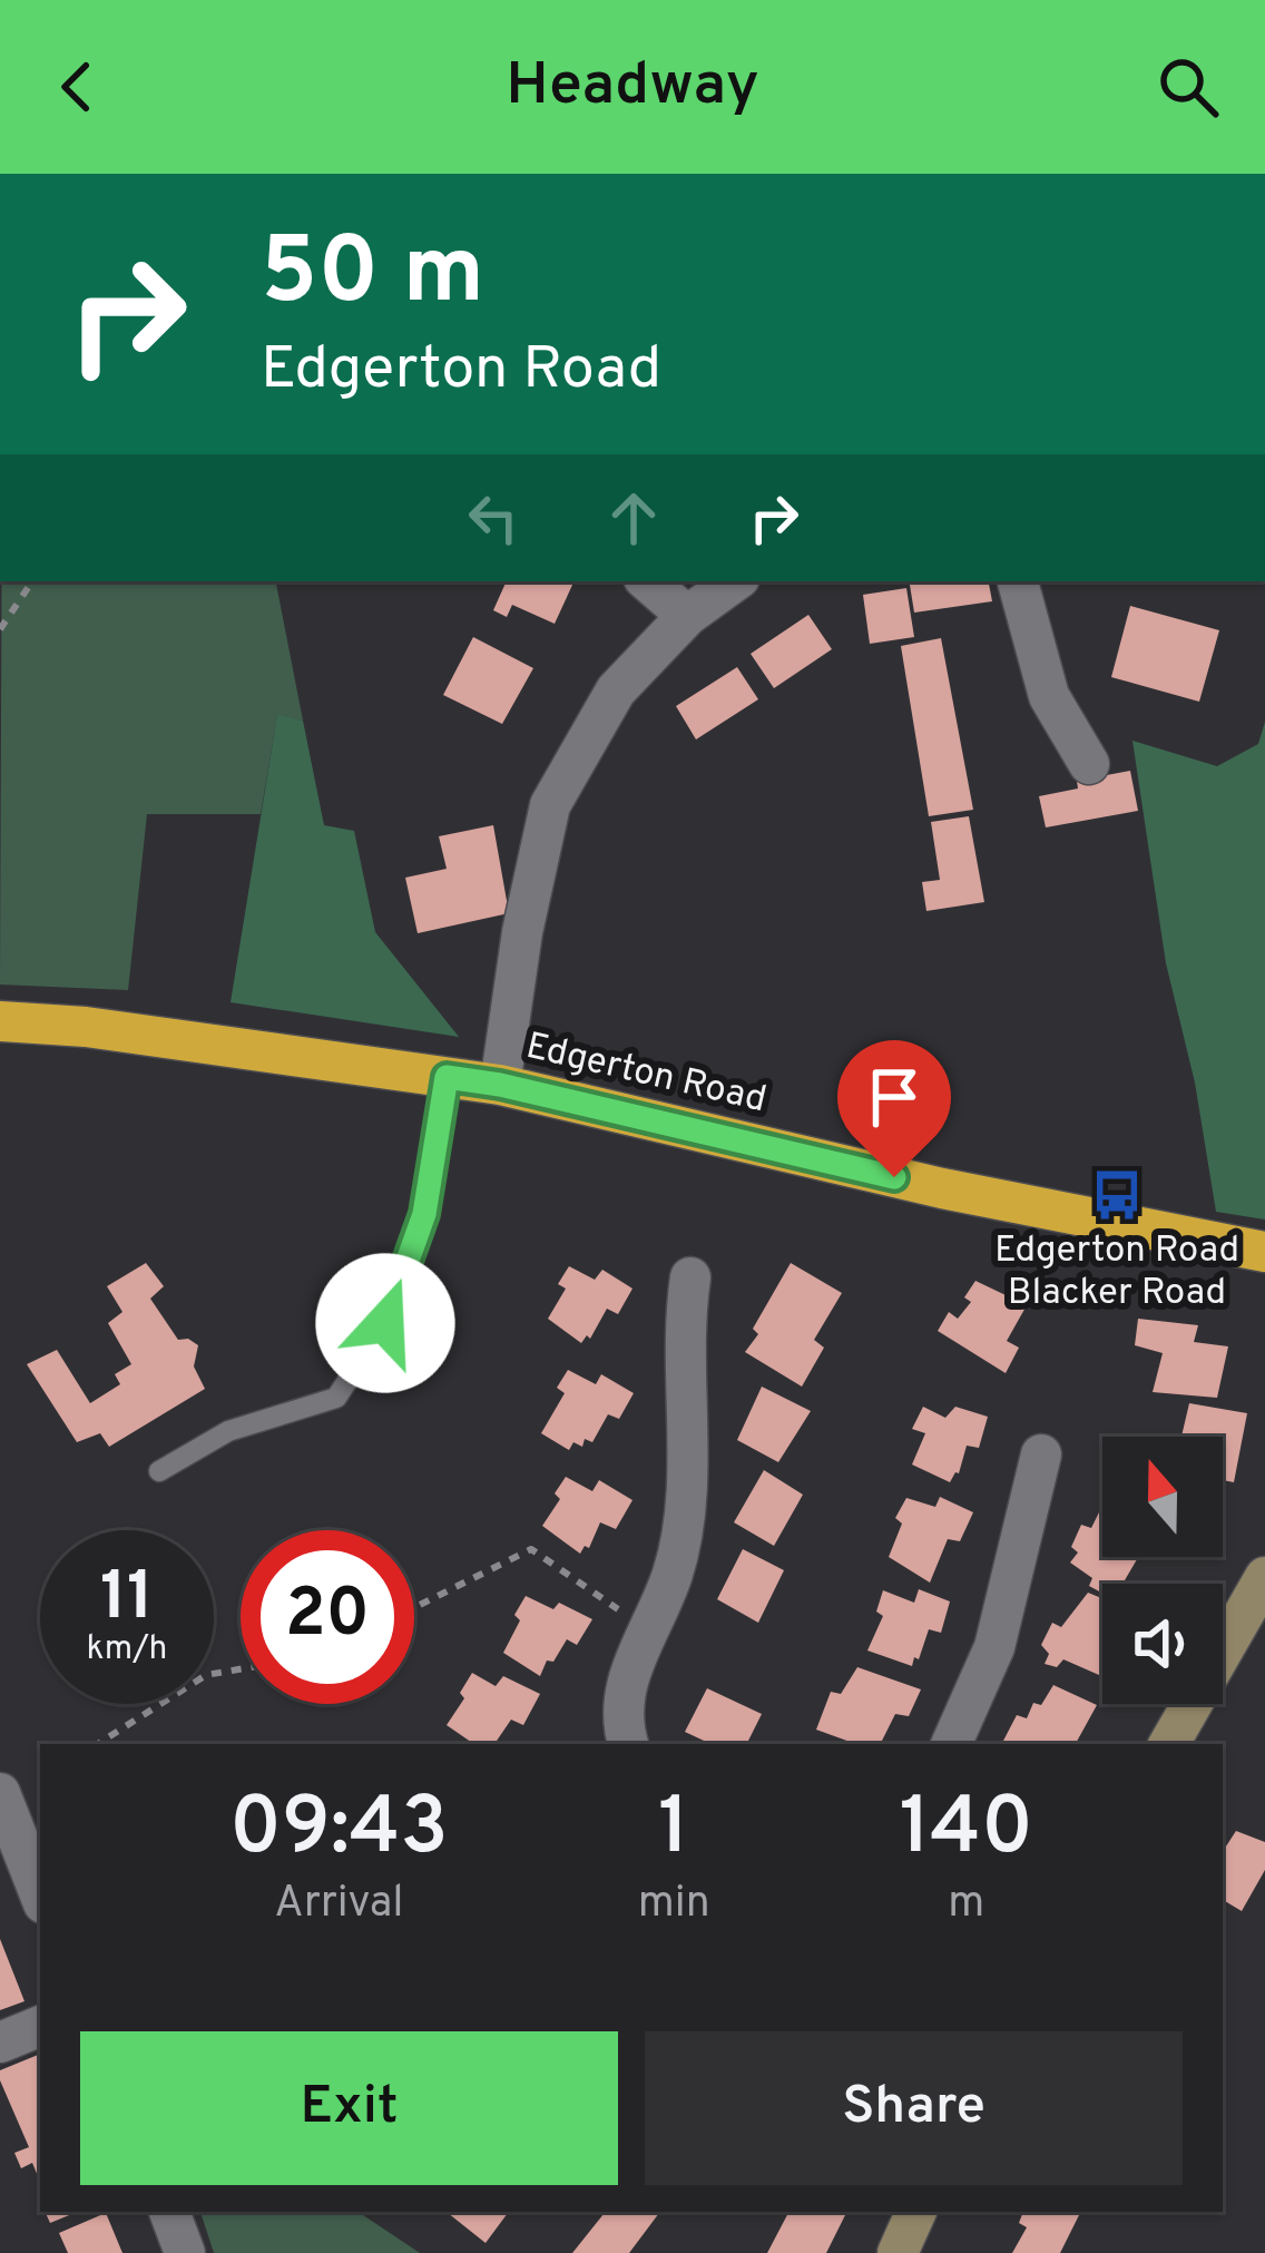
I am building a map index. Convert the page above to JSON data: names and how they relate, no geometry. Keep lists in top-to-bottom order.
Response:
{
  "streets": {
    "highway": ["Edgerton Road"]
  },
  "places": {
    "bus stop": ["Edgerton Road Blacker Road"]
  },
  "north": "top",
  "page": {
    "header": "Headway",
    "turn": ["50 m", "Edgerton Road"],
    "speed": "11 km/h",
    "limit": "20",
    "eta": [
      "09:43",
      "Arrival",
      "1",
      "min",
      "140",
      "m"
    ],
    "buttons": ["Exit", "Share"]
  }
}
